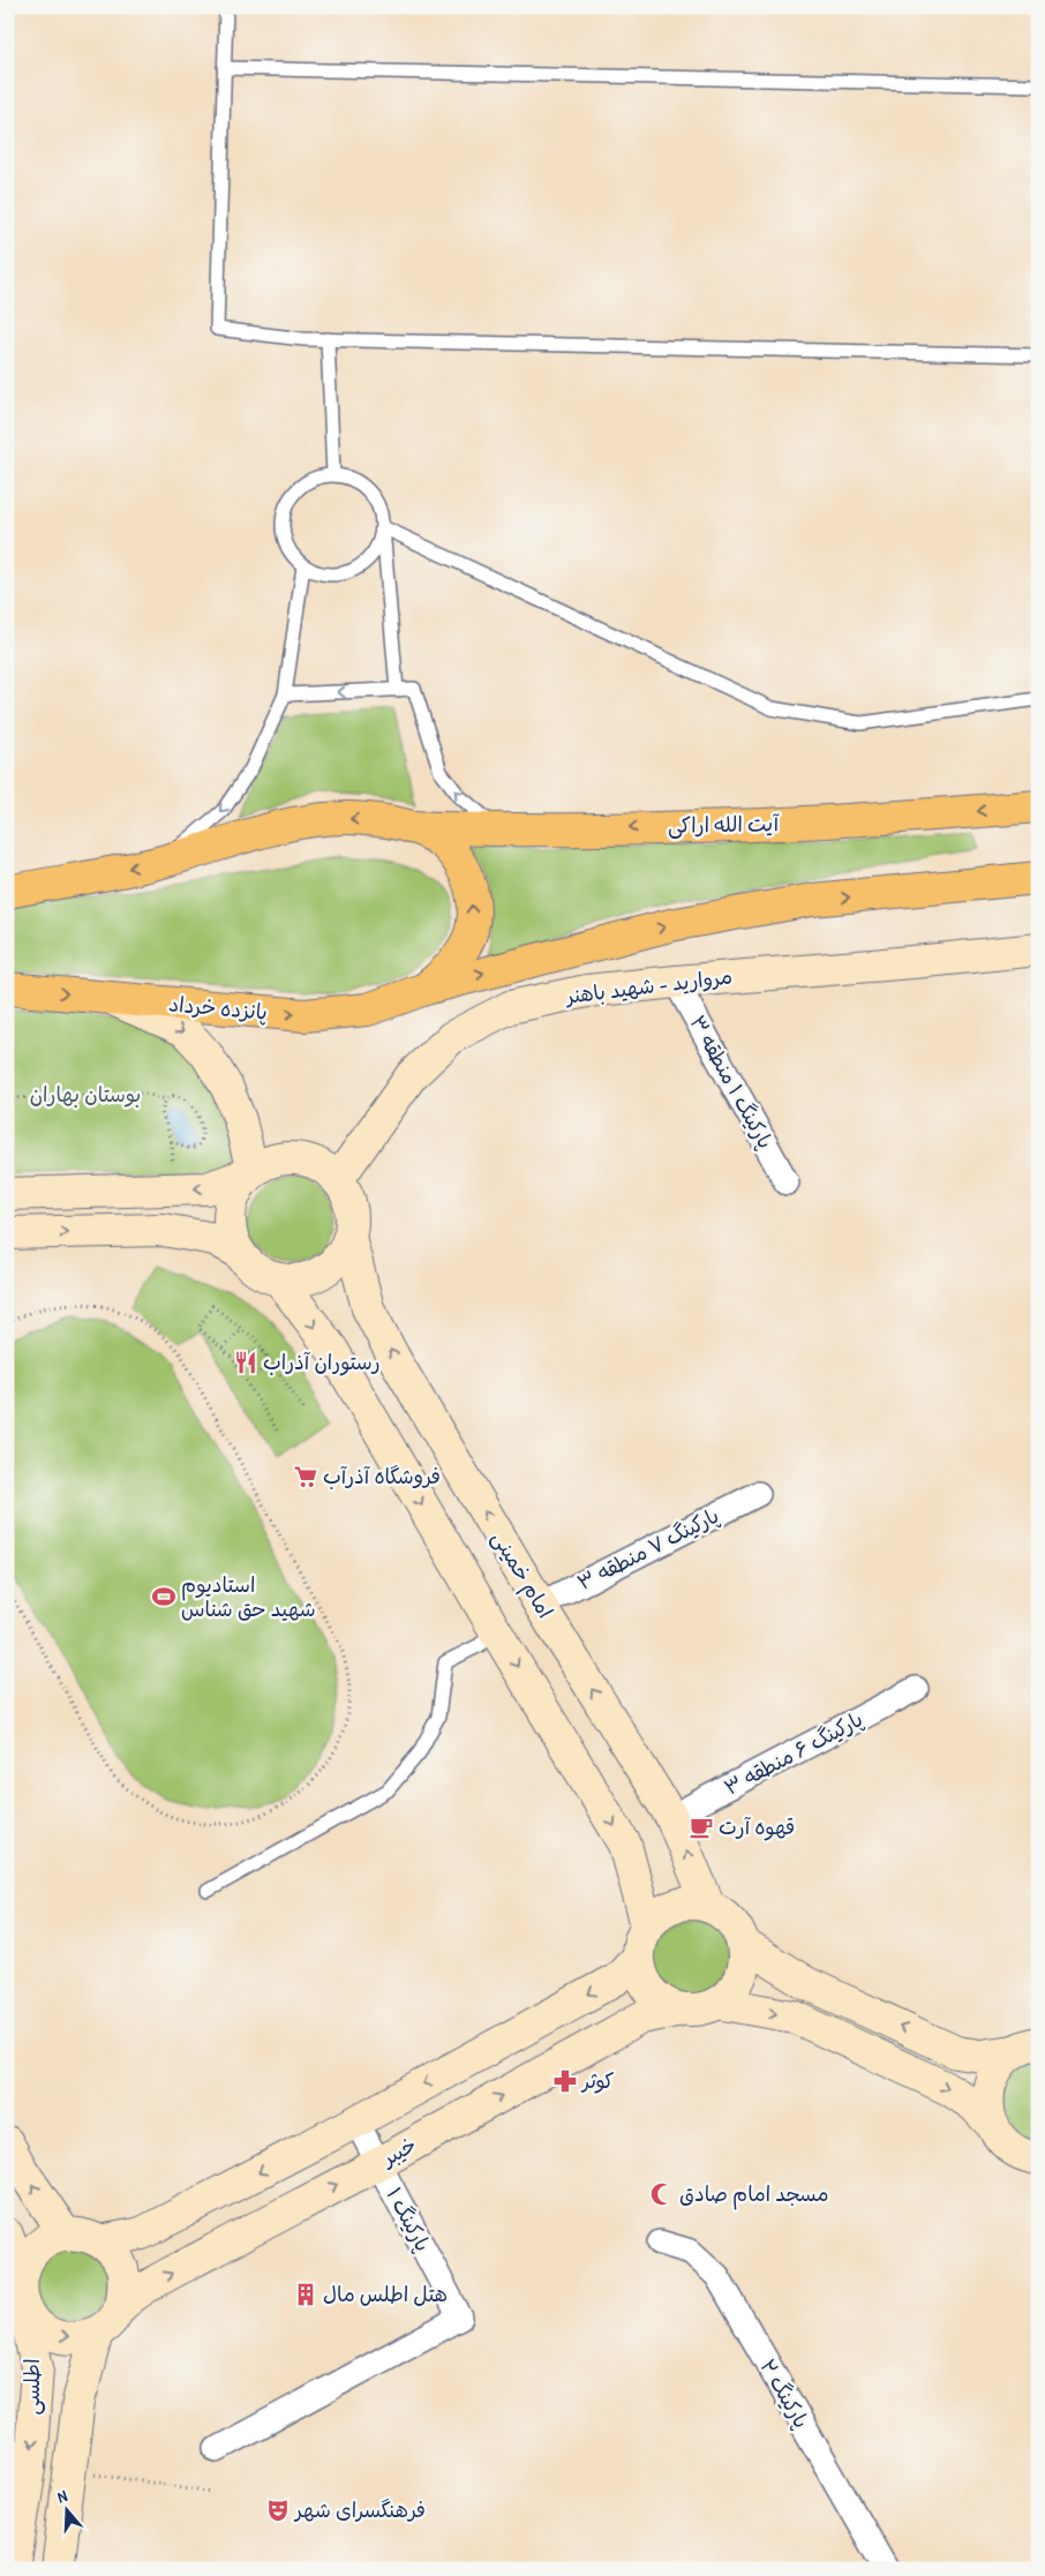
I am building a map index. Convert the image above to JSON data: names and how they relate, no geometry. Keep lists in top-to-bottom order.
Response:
{
  "streets": {
    "main road": ["آیت الله اراکی", "پانزده خرداد"],
    "street": [
      "مروارید - شهید باهنر",
      "پارکینگ ۱ منطقه ۳",
      "پارکینگ ۷ منطقه ۳",
      "امام خمینی",
      "پارکینگ ۶ منطقه ۳",
      "خیبر",
      "پارکینگ ۱",
      "اطلسی",
      "پارکینگ ۲"
    ]
  },
  "crossings": [
    ["مروارید - شهید باهنر", "پارکینگ ۱ منطقه ۳"],
    ["مروارید - شهید باهنر", "امام خمینی"],
    ["پارکینگ ۷ منطقه ۳", "امام خمینی"],
    ["امام خمینی", "پارکینگ ۶ منطقه ۳"],
    ["امام خمینی", "خیبر"],
    ["خیبر", "پارکینگ ۱"],
    ["خیبر", "اطلسی"]
  ],
  "parks": ["بوستان بهاران"],
  "places": {
    "restaurant": ["رستوران آذراب"],
    "supermarket": ["فروشگاه آذرآب"],
    "sports": ["استادیوم شهید حق شناس"],
    "cafe": ["قهوه آرت"],
    "pharmacy": ["کوثر"],
    "mosque": ["مسجد امام صادق"],
    "building": ["هتل اطلس مال"],
    "theatre": ["فرهنگسرای شهر"]
  },
  "north": "top"
}
